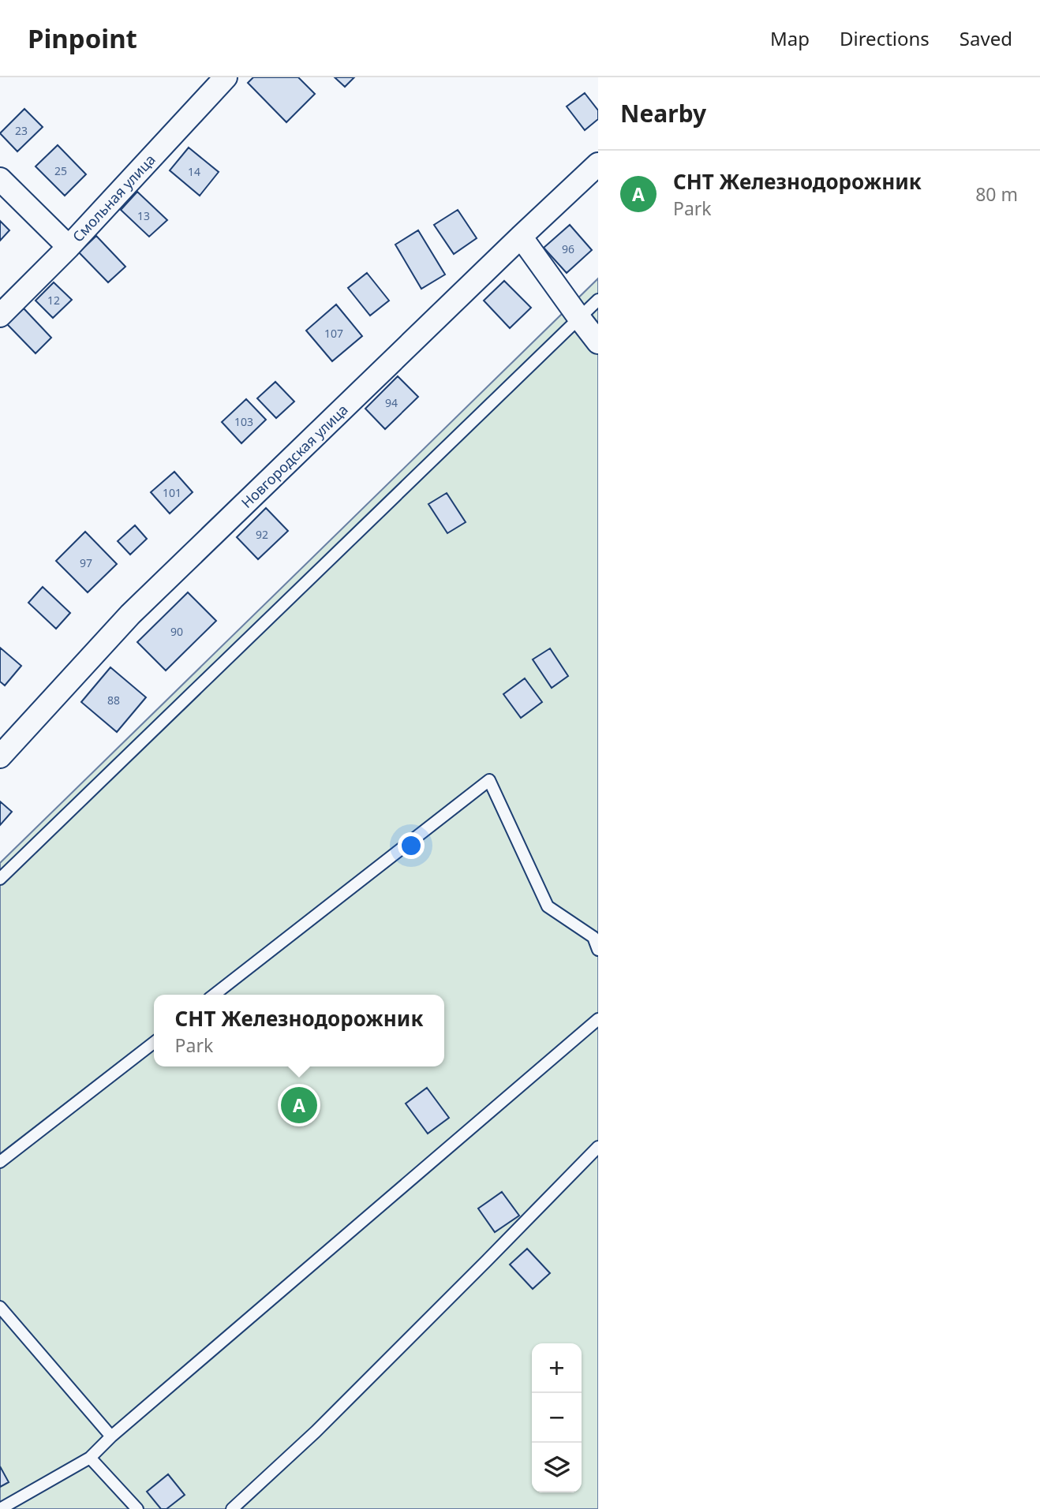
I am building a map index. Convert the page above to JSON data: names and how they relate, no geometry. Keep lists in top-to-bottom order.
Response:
{
  "streets": {
    "street": ["Смольная улица", "Новгородская улица"]
  },
  "house_numbers": [
    "23",
    "25",
    "14",
    "13",
    "96",
    "12",
    "107",
    "94",
    "103",
    "101",
    "92",
    "97",
    "90",
    "88"
  ],
  "page": {
    "header": "Pinpoint",
    "nav": ["Map", "Directions", "Saved"],
    "heading": "Nearby",
    "list": [
      {
        "mark": "A",
        "name": "СНТ Железнодорожник",
        "note": "Park",
        "value": "80 m"
      }
    ],
    "popup": ["СНТ Железнодорожник", "Park"],
    "pins": "A",
    "map_buttons": ["+", "−"]
  }
}
